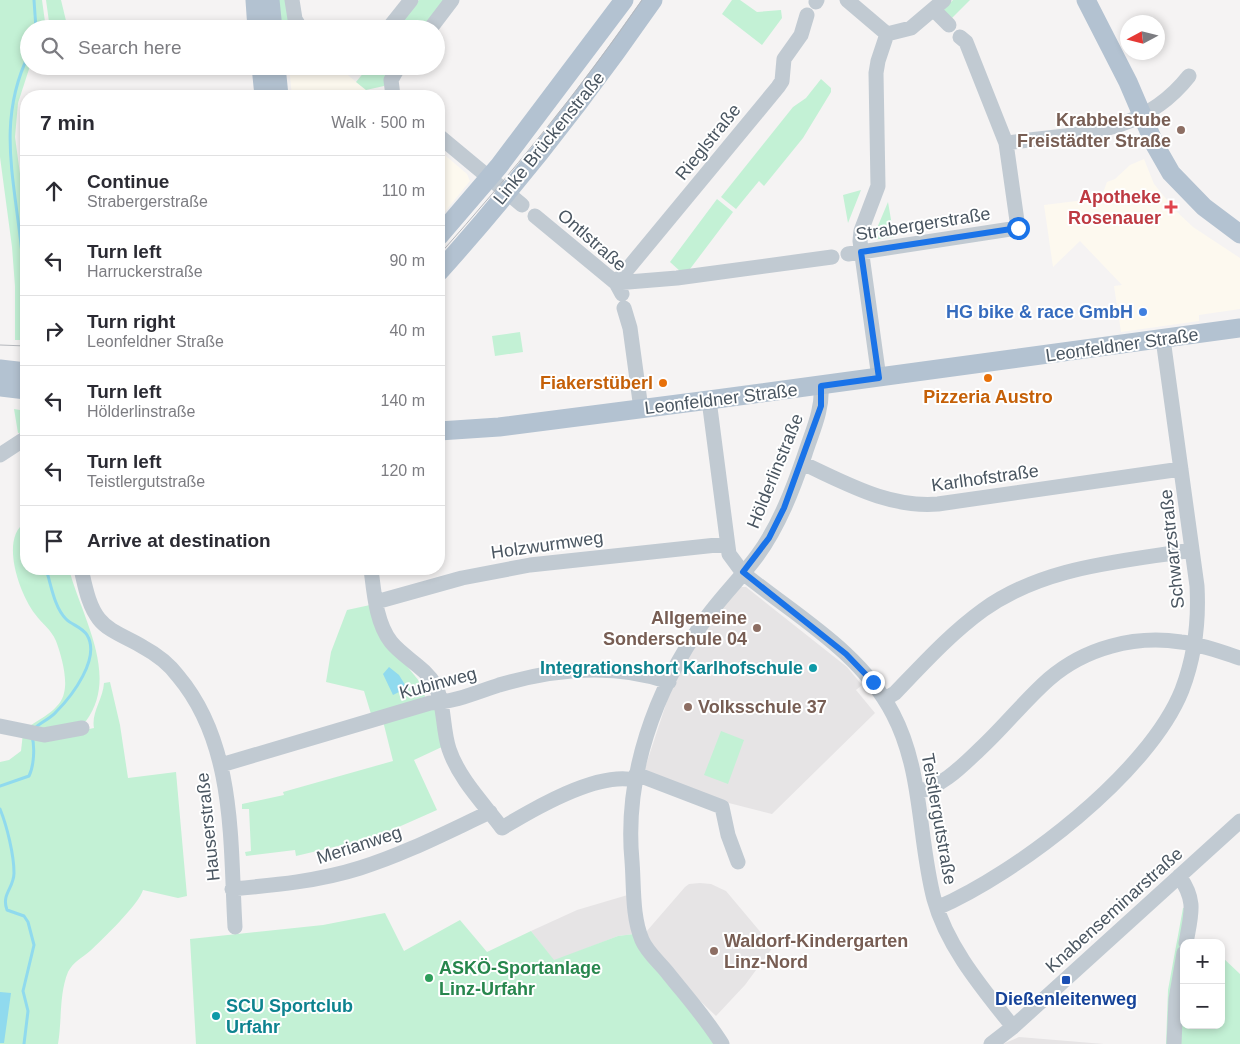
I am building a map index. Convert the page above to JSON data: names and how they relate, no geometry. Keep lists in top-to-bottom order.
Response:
{
  "streets": {
    "main road": ["Linke Brückenstraße", "Leonfeldner Straße"],
    "street": [
      "Rieglstraße",
      "Strabergerstraße",
      "Ontlstraße",
      "Hölderlinstraße",
      "Karlhofstraße",
      "Holzwurmweg",
      "Schwarzstraße",
      "Kubinweg",
      "Teistlergutstraße",
      "Hauserstraße",
      "Merianweg",
      "Knabenseminarstraße"
    ]
  },
  "crossings": [
    ["Rieglstraße", "Ontlstraße"],
    ["Leonfeldner Straße", "Hölderlinstraße"],
    ["Leonfeldner Straße", "Schwarzstraße"],
    ["Leonfeldner Straße", "Teistlergutstraße"],
    ["Hölderlinstraße", "Karlhofstraße"],
    ["Hölderlinstraße", "Kubinweg"],
    ["Hölderlinstraße", "Teistlergutstraße"],
    ["Karlhofstraße", "Schwarzstraße"],
    ["Holzwurmweg", "Teistlergutstraße"],
    ["Schwarzstraße", "Teistlergutstraße"],
    ["Kubinweg", "Hauserstraße"],
    ["Teistlergutstraße", "Knabenseminarstraße"],
    ["Hauserstraße", "Merianweg"]
  ],
  "places": {
    "other": [
      "Krabbelstube Freistädter Straße",
      "HG bike & race GmbH",
      "Pizzeria Austro",
      "Fiakerstüberl",
      "Allgemeine Sonderschule 04",
      "Integrationshort Karlhofschule",
      "Volksschule 37",
      "Waldorf-Kindergarten Linz-Nord",
      "ASKÖ-Sportanlage Linz-Urfahr",
      "SCU Sportclub Urfahr"
    ],
    "health": ["Apotheke Rosenauer"],
    "transit": ["Dießenleitenweg"]
  },
  "north": "left",
  "page": {
    "search": "Search here",
    "heading": ["7 min", "Walk · 500 m"],
    "list": [
      ["Continue", "Strabergerstraße", "110 m"],
      ["Turn left", "Harruckerstraße", "90 m"],
      ["Turn right", "Leonfeldner Straße", "40 m"],
      ["Turn left", "Hölderlinstraße", "140 m"],
      ["Turn left", "Teistlergutstraße", "120 m"],
      "Arrive at destination"
    ],
    "map_buttons": ["+", "−"]
  }
}
